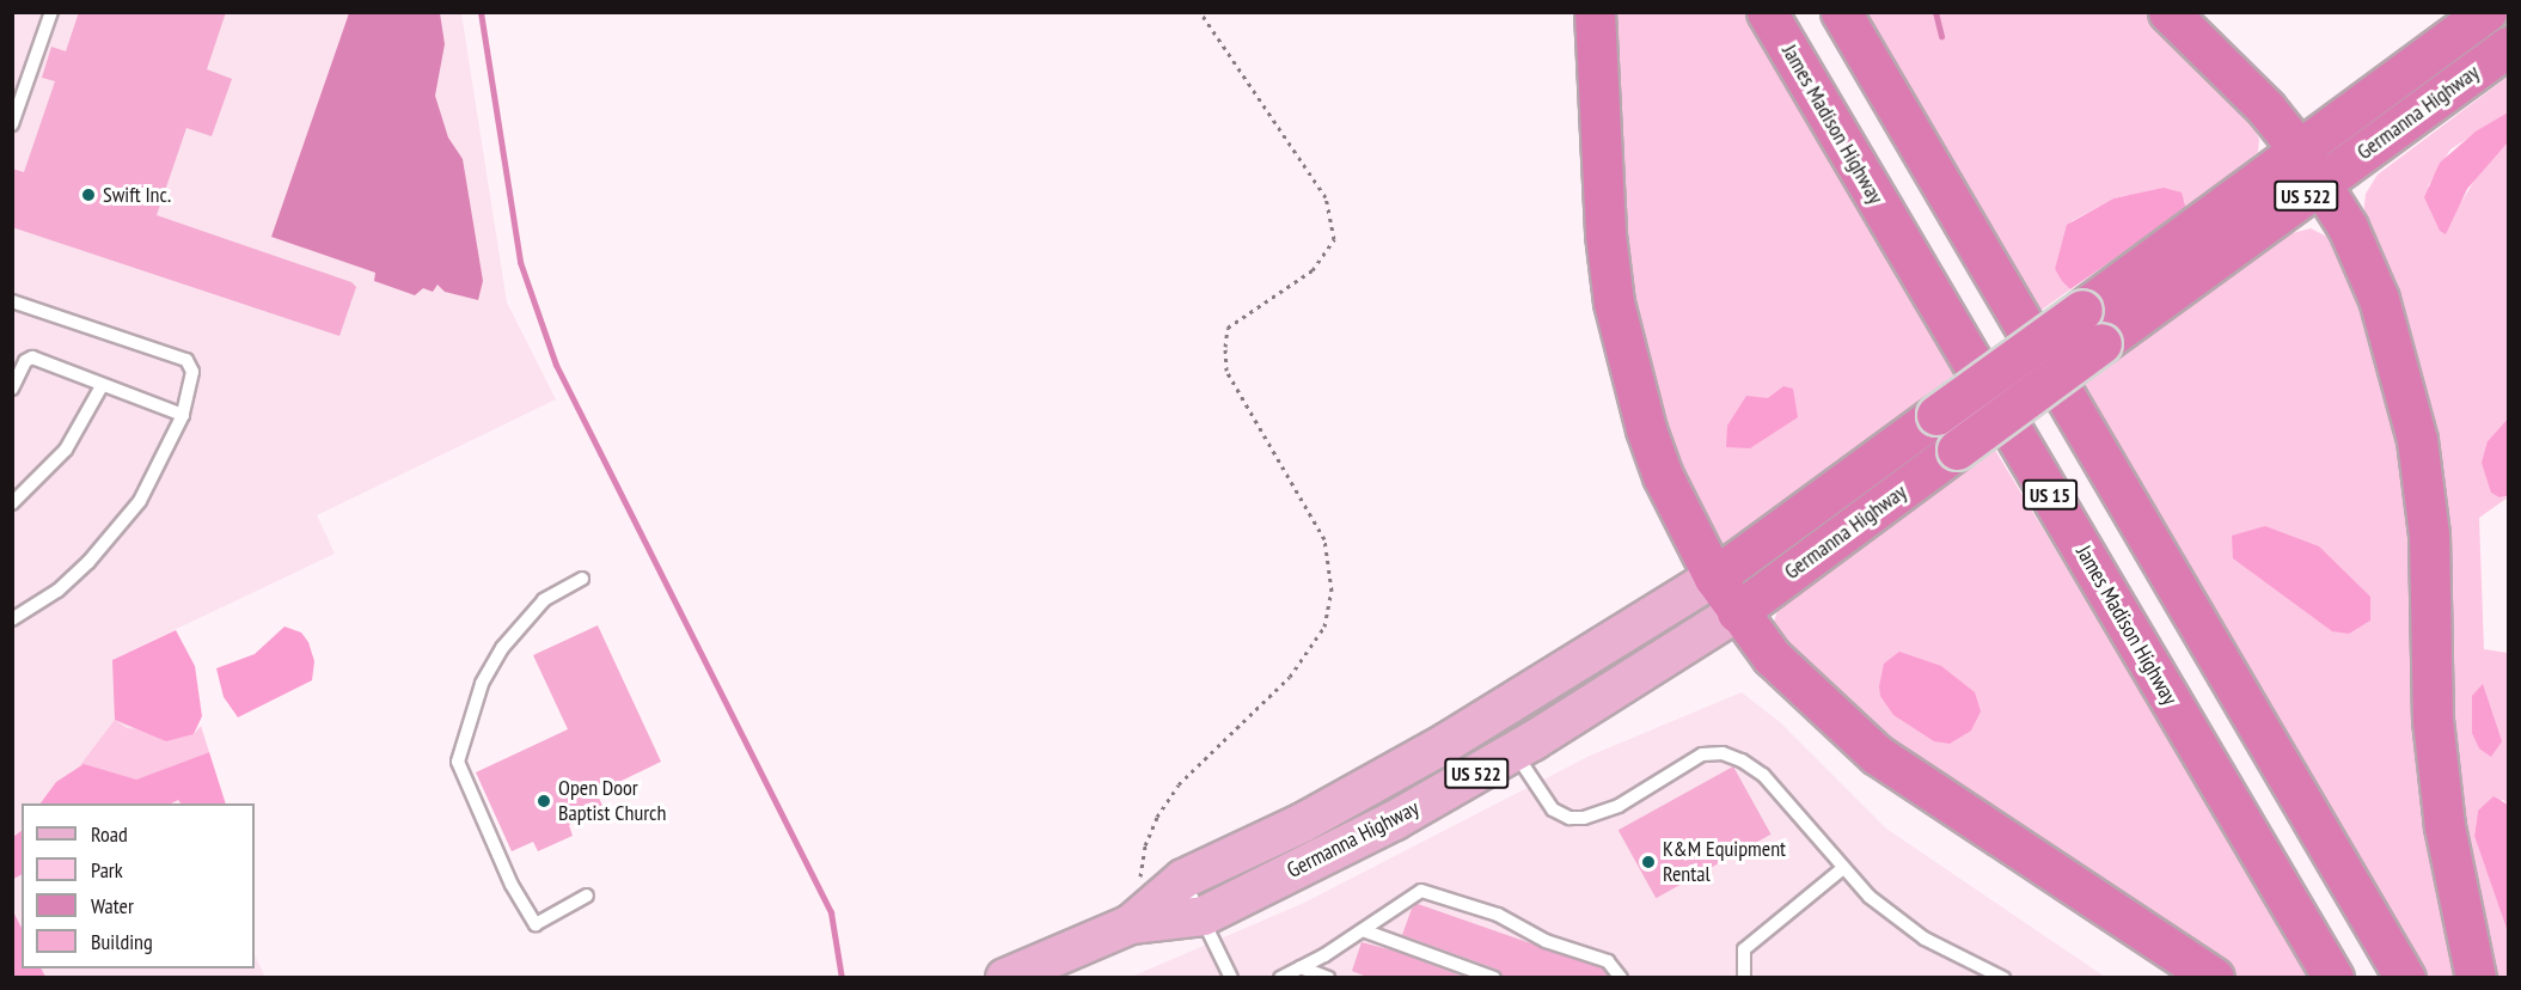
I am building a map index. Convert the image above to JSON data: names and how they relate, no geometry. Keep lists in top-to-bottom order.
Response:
{
  "streets": {
    "highway": [
      "Germanna Highway",
      "James Madison Highway",
      "US 522",
      "US 15"
    ]
  },
  "places": ["Swift Inc.", "Open Door Baptist Church", "K&M Equipment Rental"],
  "legend": [
    "Road",
    "Park",
    "Water",
    "Building"
  ]
}
